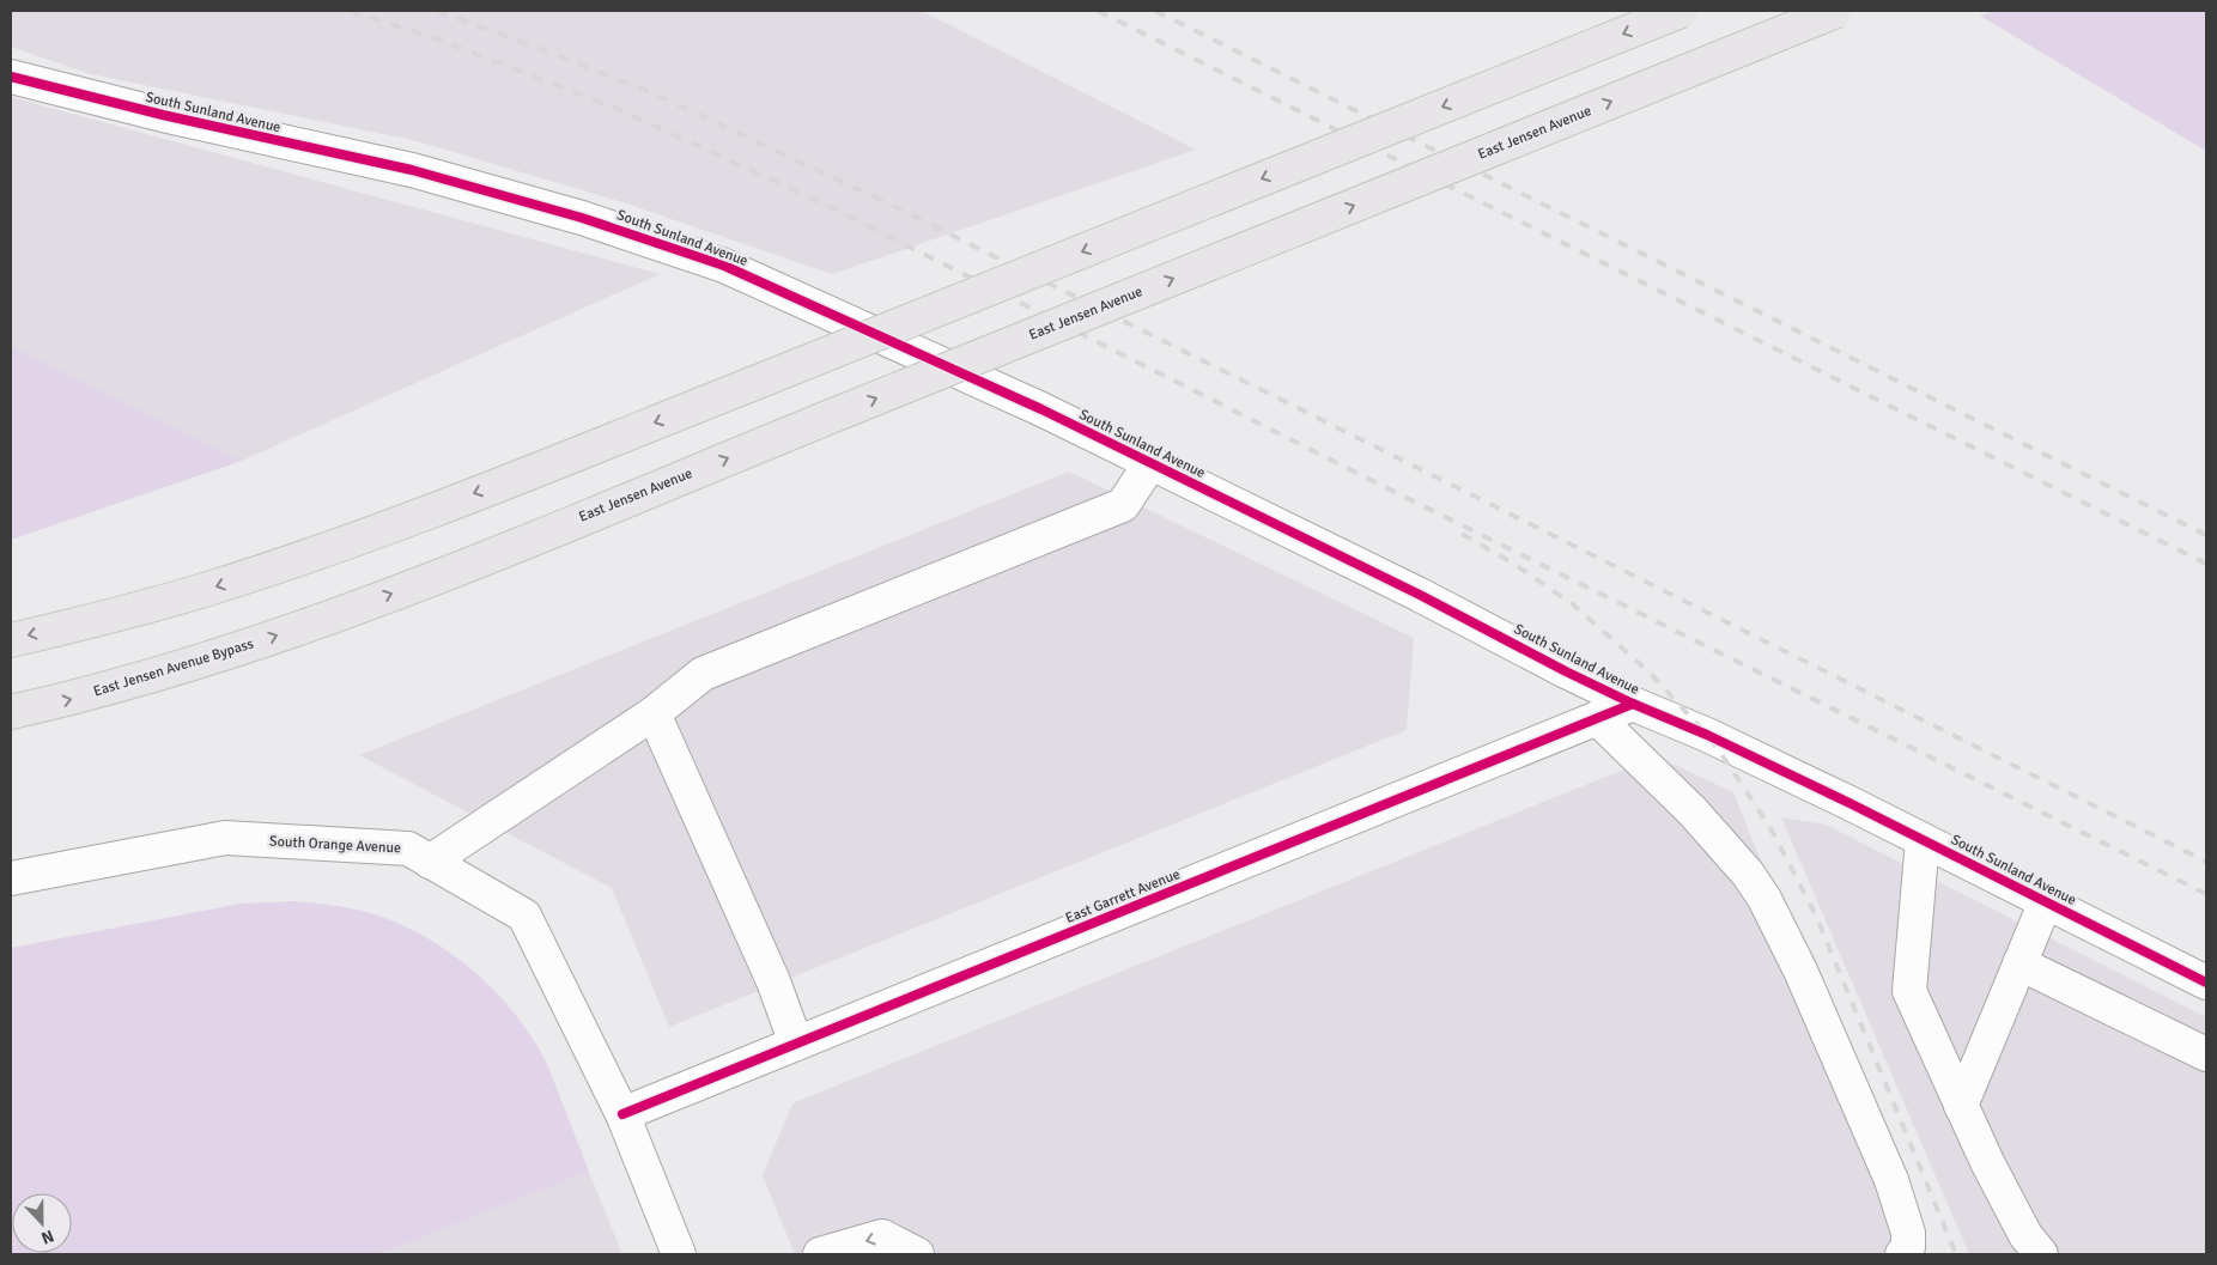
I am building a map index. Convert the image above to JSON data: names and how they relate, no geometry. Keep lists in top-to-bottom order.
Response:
{
  "streets": {
    "main road": ["East Jensen Avenue", "East Jensen Avenue Bypass"],
    "street": ["South Sunland Avenue", "South Orange Avenue", "East Garrett Avenue"]
  },
  "crossings": [
    ["South Sunland Avenue", "East Garrett Avenue"],
    ["East Jensen Avenue", "East Jensen Avenue Bypass"],
    ["South Orange Avenue", "East Garrett Avenue"]
  ],
  "north": "bottom"
}
